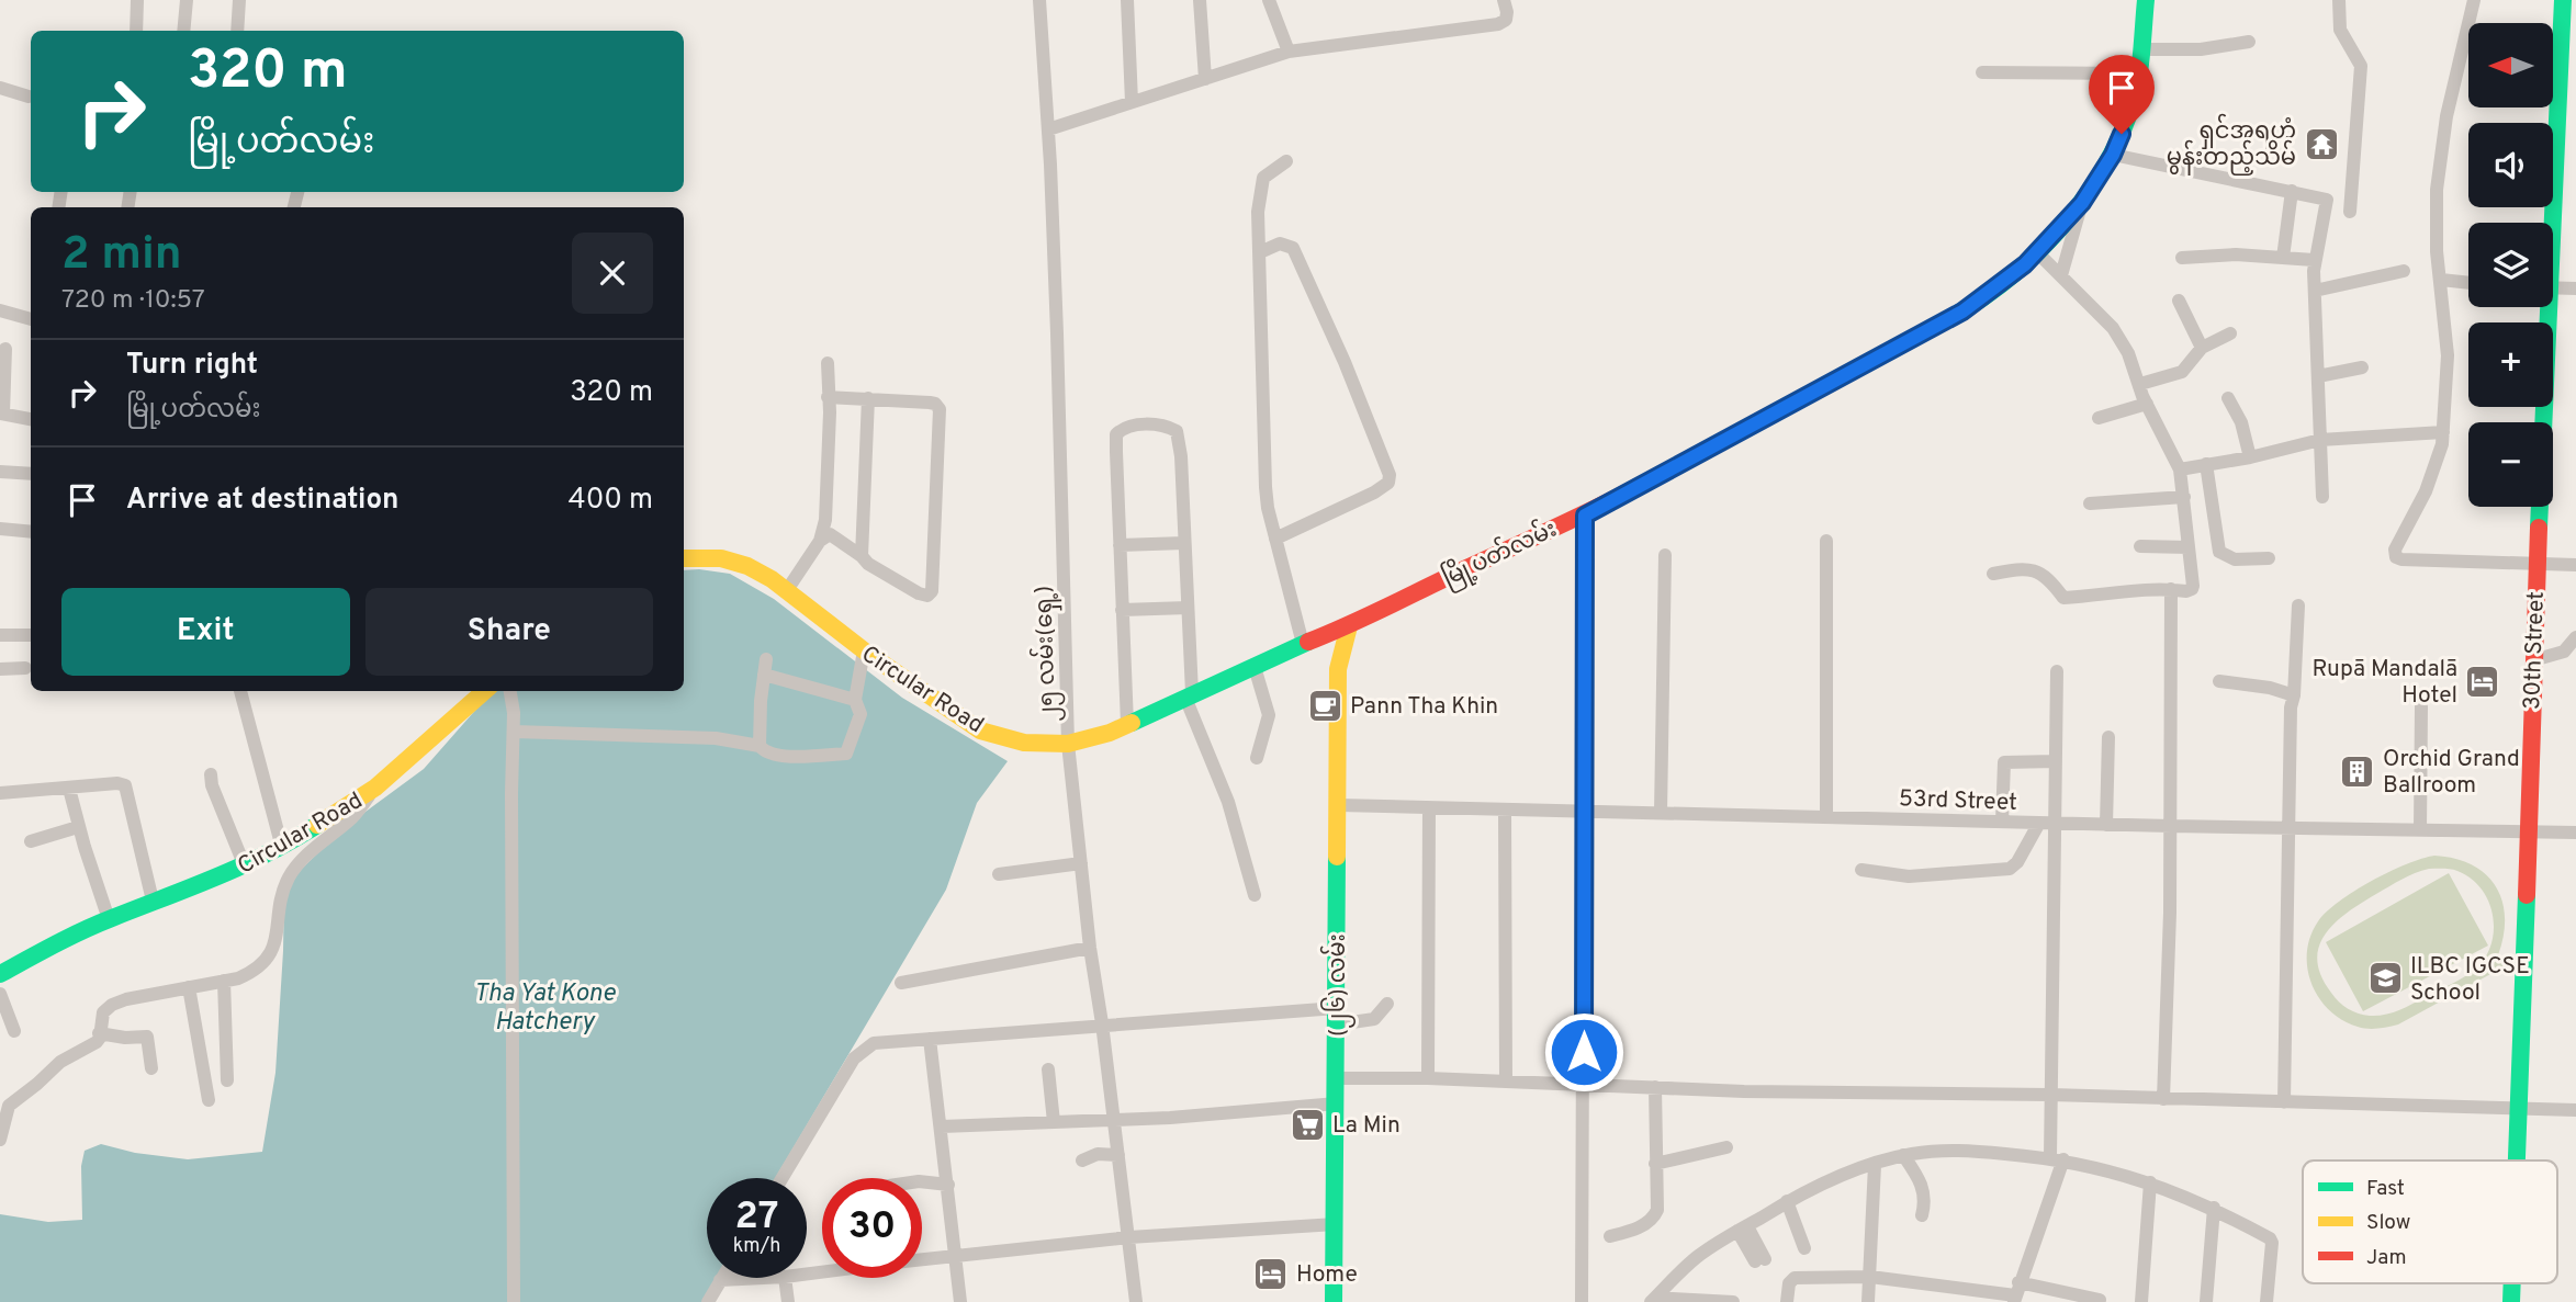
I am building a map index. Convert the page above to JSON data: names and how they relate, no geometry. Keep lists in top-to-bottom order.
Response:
{
  "streets": {
    "main road": [
      "မြို့ပတ်လမ်း",
      "30th Street",
      "Circular Road",
      "(၂၆) လမ်း"
    ],
    "street": ["၂၅ လမ်း(ရှေ့)", "53rd Street"]
  },
  "crossings": [
    ["မြို့ပတ်လမ်း", "Circular Road"],
    ["မြို့ပတ်လမ်း", "(၂၆) လမ်း"],
    ["30th Street", "53rd Street"],
    ["၂၅ လမ်း(ရှေ့)", "Circular Road"],
    ["53rd Street", "(၂၆) လမ်း"]
  ],
  "water": ["Tha Yat Kone Hatchery"],
  "places": {
    "temple": ["ရှင်အရဟံ မွန်းတည့်သိမ်"],
    "hotel": ["Rupā Mandalā Hotel", "Home"],
    "cafe": ["Pann Tha Khin"],
    "building": ["Orchid Grand Ballroom"],
    "school or university": ["ILBC IGCSE School"],
    "supermarket": ["La Min"]
  },
  "legend": ["Fast", "Slow", "Jam"],
  "north": "left",
  "page": {
    "map_buttons": ["+", "−"],
    "turn": ["320 m", "မြို့ပတ်လမ်း"],
    "heading": ["2 min", "720 m · 10:57"],
    "list": [
      {
        "name": "Turn right",
        "note": "မြို့ပတ်လမ်း",
        "value": "320 m"
      },
      {
        "name": "Arrive at destination",
        "value": "400 m"
      }
    ],
    "buttons": ["Exit", "Share"],
    "speed": "27 km/h",
    "limit": "30"
  }
}
